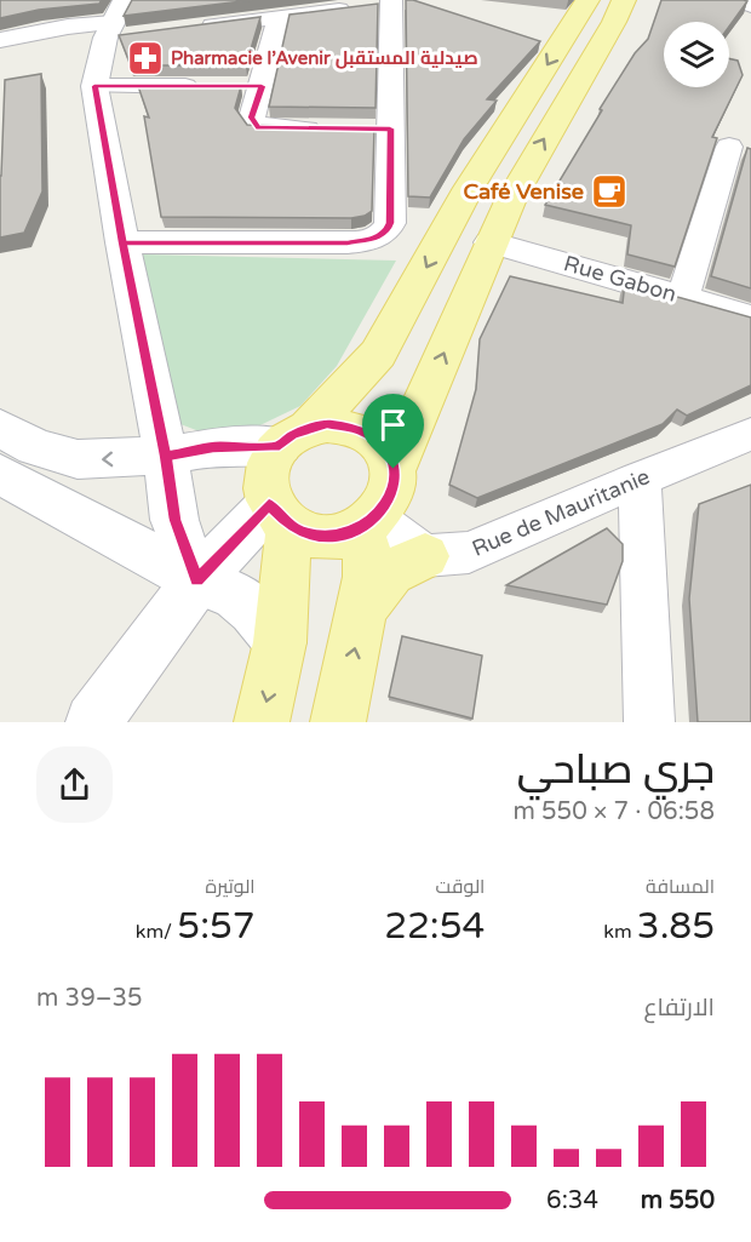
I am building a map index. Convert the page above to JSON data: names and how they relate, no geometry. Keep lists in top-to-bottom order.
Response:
{
  "streets": {
    "street": ["Rue Gabon", "Rue de Mauritanie"]
  },
  "places": {
    "pharmacy": ["Pharmacie l’Avenir صيدلية المستقبل"],
    "cafe": ["Café Venise"]
  },
  "page": {
    "heading": ["جري صباحي", "06:58 · 7 × 550 m"],
    "stats": [
      ["المسافة", "3.85 km"],
      ["الوقت", "22:54"],
      ["الوتيرة", "5:57 /km"]
    ],
    "chart": ["الارتفاع", "35–39 m"],
    "list": [
      {
        "name": "550 m",
        "note": "6:34"
      }
    ]
  }
}
